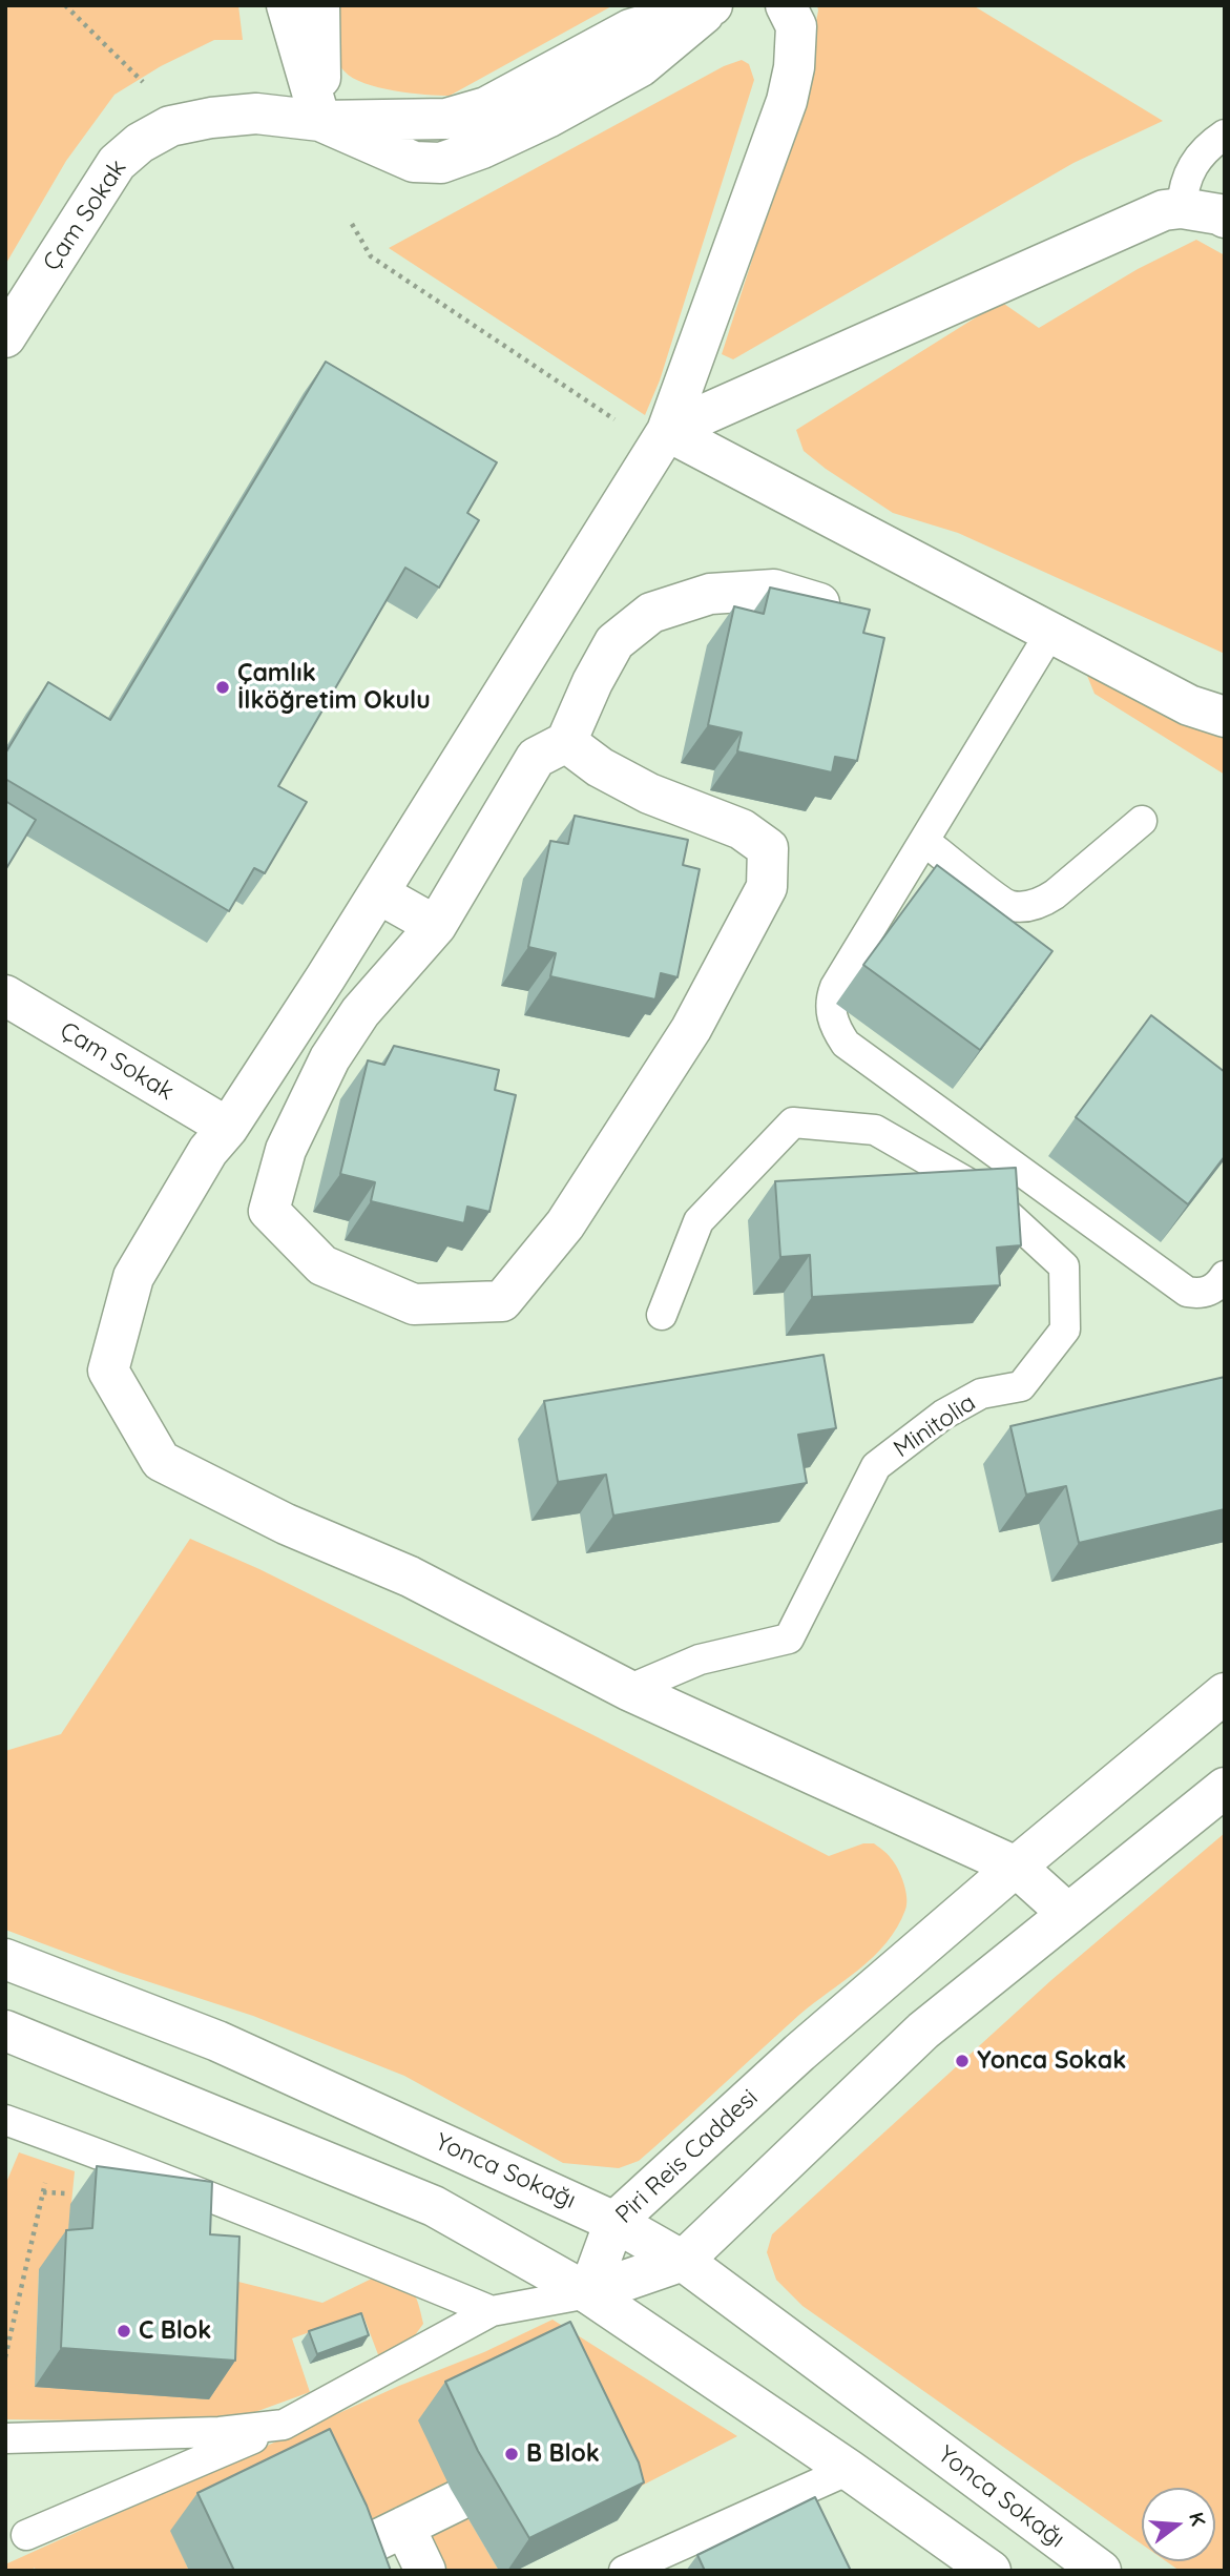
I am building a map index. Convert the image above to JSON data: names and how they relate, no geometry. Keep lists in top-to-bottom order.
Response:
{
  "streets": {
    "street": ["Çam Sokak", "Piri Reis Caddesi", "Yonca Sokağı"],
    "lane": ["Minitolia"]
  },
  "crossings": [
    ["Piri Reis Caddesi", "Yonca Sokağı"]
  ],
  "places": [
    "Çamlık İlköğretim Okulu",
    "Yonca Sokak",
    "C Blok",
    "B Blok"
  ],
  "north": "right"
}
